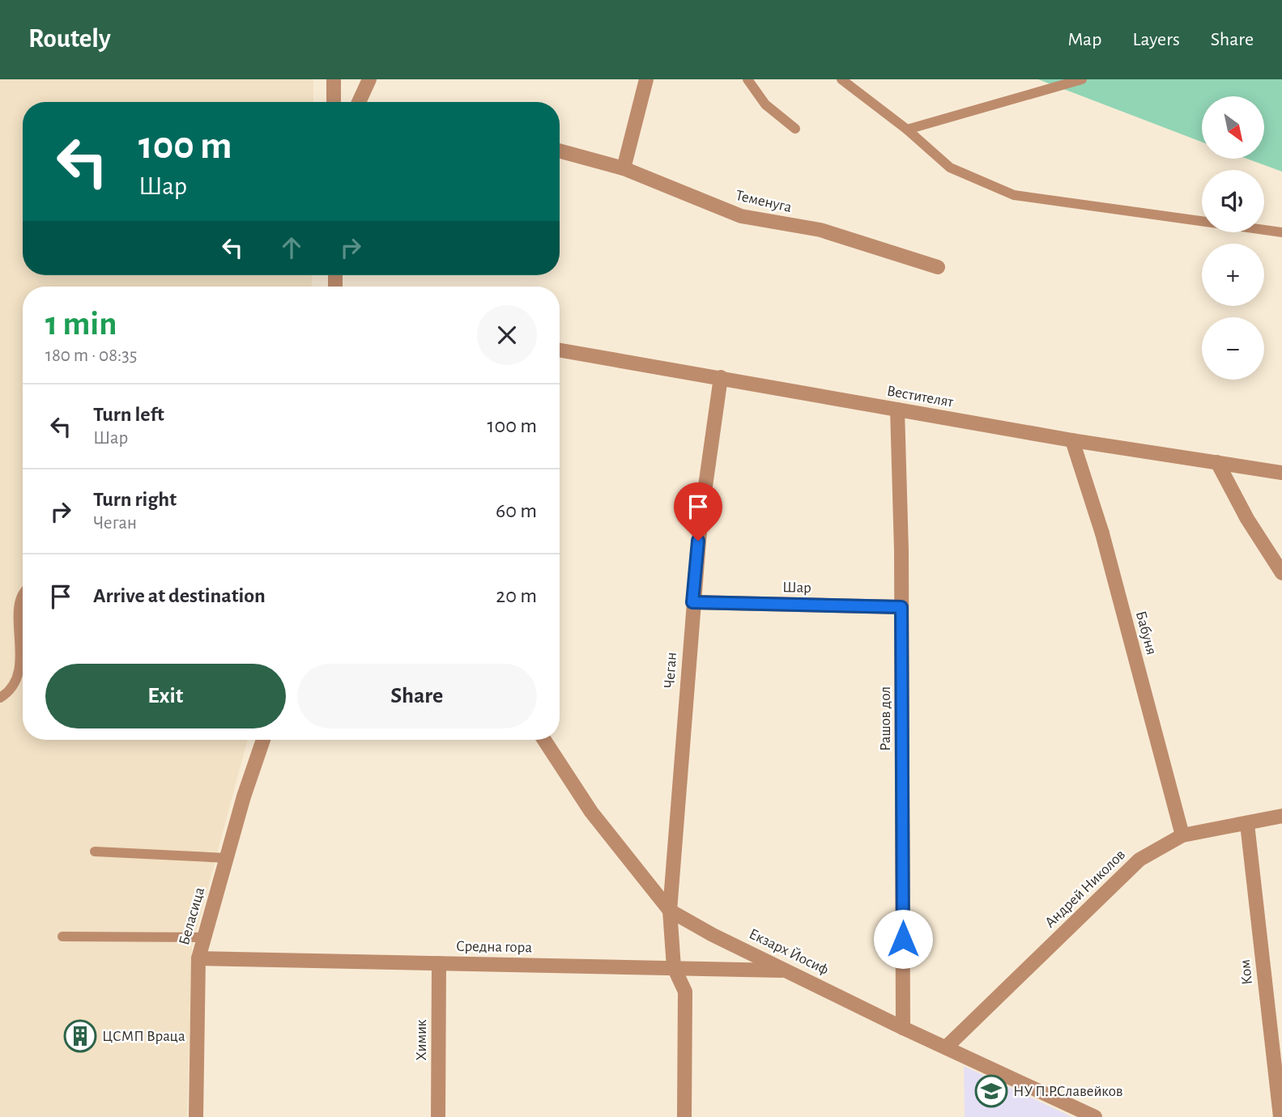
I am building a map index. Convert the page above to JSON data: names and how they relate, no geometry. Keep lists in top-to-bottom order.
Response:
{
  "streets": {
    "street": [
      "Теменуга",
      "Вестителят",
      "Шар",
      "Бабуня",
      "Чеган",
      "Рашов дол",
      "Андрей Николов",
      "Беласица",
      "Средна гора",
      "Екзарх Йосиф",
      "Ком",
      "Химик"
    ]
  },
  "crossings": [
    ["Вестителят", "Бабуня"],
    ["Вестителят", "Чеган"],
    ["Вестителят", "Рашов дол"],
    ["Шар", "Чеган"],
    ["Шар", "Рашов дол"],
    ["Бабуня", "Андрей Николов"],
    ["Чеган", "Средна гора"],
    ["Чеган", "Екзарх Йосиф"],
    ["Рашов дол", "Екзарх Йосиф"],
    ["Андрей Николов", "Екзарх Йосиф"],
    ["Андрей Николов", "Ком"],
    ["Беласица", "Средна гора"],
    ["Средна гора", "Екзарх Йосиф"],
    ["Средна гора", "Химик"]
  ],
  "places": {
    "building": ["ЦСМП Враца"],
    "school or university": ["НУ П.Р.Славейков"]
  },
  "north": "bottom right",
  "page": {
    "header": "Routely",
    "nav": ["Map", "Layers", "Share"],
    "map_buttons": ["+", "−"],
    "turn": ["100 m", "Шар"],
    "heading": ["1 min", "180 m · 08:35"],
    "list": [
      {
        "name": "Turn left",
        "note": "Шар",
        "value": "100 m"
      },
      {
        "name": "Turn right",
        "note": "Чеган",
        "value": "60 m"
      },
      {
        "name": "Arrive at destination",
        "value": "20 m"
      }
    ],
    "buttons": ["Exit", "Share"]
  }
}
